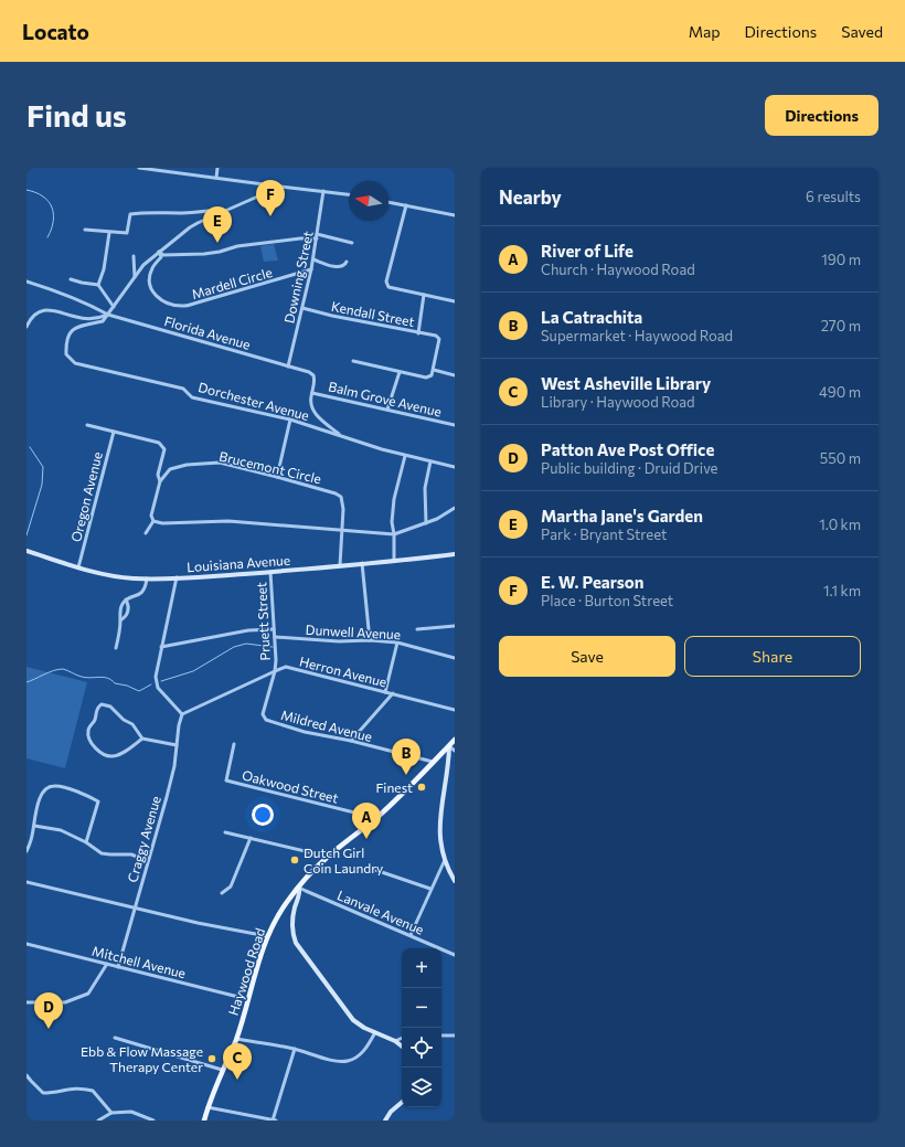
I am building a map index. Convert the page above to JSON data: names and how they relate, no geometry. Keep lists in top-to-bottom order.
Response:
{
  "streets": {
    "main road": ["Haywood Road"],
    "street": [
      "Downing Street",
      "Mardell Circle",
      "Kendall Street",
      "Florida Avenue",
      "Balm Grove Avenue",
      "Dorchester Avenue",
      "Brucemont Circle",
      "Oregon Avenue",
      "Louisiana Avenue",
      "Pruett Street",
      "Dunwell Avenue",
      "Herron Avenue",
      "Mildred Avenue",
      "Oakwood Street",
      "Craggy Avenue",
      "Lanvale Avenue",
      "Mitchell Avenue"
    ]
  },
  "crossings": [
    ["Downing Street", "Mardell Circle"],
    ["Downing Street", "Kendall Street"],
    ["Downing Street", "Florida Avenue"],
    ["Florida Avenue", "Balm Grove Avenue"],
    ["Florida Avenue", "Dorchester Avenue"],
    ["Brucemont Circle", "Louisiana Avenue"],
    ["Oregon Avenue", "Louisiana Avenue"],
    ["Louisiana Avenue", "Pruett Street"],
    ["Pruett Street", "Dunwell Avenue"],
    ["Pruett Street", "Herron Avenue"],
    ["Pruett Street", "Mildred Avenue"],
    ["Herron Avenue", "Mildred Avenue"],
    ["Herron Avenue", "Craggy Avenue"],
    ["Mildred Avenue", "Haywood Road"],
    ["Oakwood Street", "Haywood Road"],
    ["Craggy Avenue", "Mitchell Avenue"],
    ["Lanvale Avenue", "Haywood Road"],
    ["Mitchell Avenue", "Haywood Road"]
  ],
  "places": ["Finest", "Dutch Girl Coin Laundry", "Ebb & Flow Massage Therapy Center"],
  "north": "left",
  "page": {
    "header": "Locato",
    "nav": ["Map", "Directions", "Saved"],
    "buttons": [
      "Directions",
      ["Save", "Share"]
    ],
    "title": "Find us",
    "heading": ["Nearby", "6 results"],
    "pins": [
      "F",
      "E",
      "B",
      "A",
      "D",
      "C"
    ],
    "list": [
      {
        "mark": "A",
        "name": "River of Life",
        "note": "Church · Haywood Road",
        "value": "190 m"
      },
      {
        "mark": "B",
        "name": "La Catrachita",
        "note": "Supermarket · Haywood Road",
        "value": "270 m"
      },
      {
        "mark": "C",
        "name": "West Asheville Library",
        "note": "Library · Haywood Road",
        "value": "490 m"
      },
      {
        "mark": "D",
        "name": "Patton Ave Post Office",
        "note": "Public building · Druid Drive",
        "value": "550 m"
      },
      {
        "mark": "E",
        "name": "Martha Jane's Garden",
        "note": "Park · Bryant Street",
        "value": "1.0 km"
      },
      {
        "mark": "F",
        "name": "E. W. Pearson",
        "note": "Place · Burton Street",
        "value": "1.1 km"
      }
    ],
    "map_buttons": ["+", "−"]
  }
}
